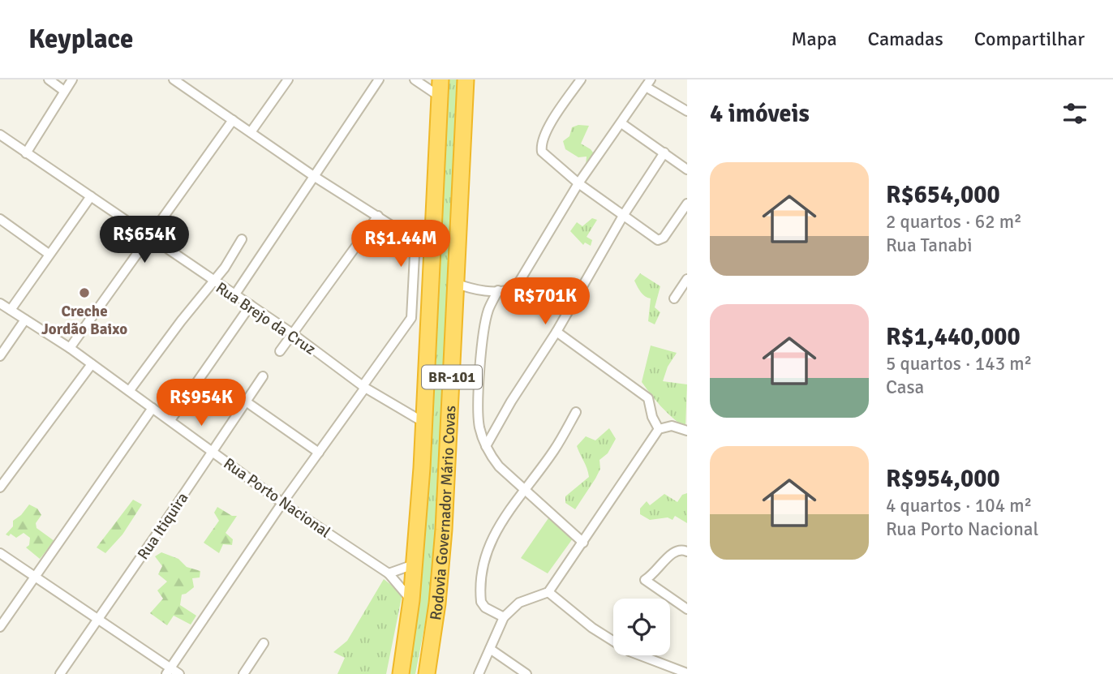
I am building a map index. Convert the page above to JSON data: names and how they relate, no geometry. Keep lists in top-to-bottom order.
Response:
{
  "streets": {
    "highway": ["BR-101", "Rodovia Governador Mário Covas"],
    "street": ["Rua Brejo da Cruz", "Rua Porto Nacional", "Rua Itiquira"]
  },
  "crossings": [
    ["Rua Brejo da Cruz", "Rodovia Governador Mário Covas"],
    ["Rua Porto Nacional", "Rodovia Governador Mário Covas"],
    ["Rua Porto Nacional", "Rua Itiquira"]
  ],
  "places": ["Creche Jordão Baixo"],
  "page": {
    "header": "Keyplace",
    "nav": ["Mapa", "Camadas", "Compartilhar"],
    "heading": "4 imóveis",
    "list": [
      {
        "name": "R$654,000",
        "note": "2 quartos · 62 m² · Rua Tanabi"
      },
      {
        "name": "R$1,440,000",
        "note": "5 quartos · 143 m² · Casa"
      },
      {
        "name": "R$954,000",
        "note": "4 quartos · 104 m² · Rua Porto Nacional"
      }
    ],
    "price": [
      "R$654K",
      "R$1.44M",
      "R$701K",
      "R$954K"
    ]
  }
}
